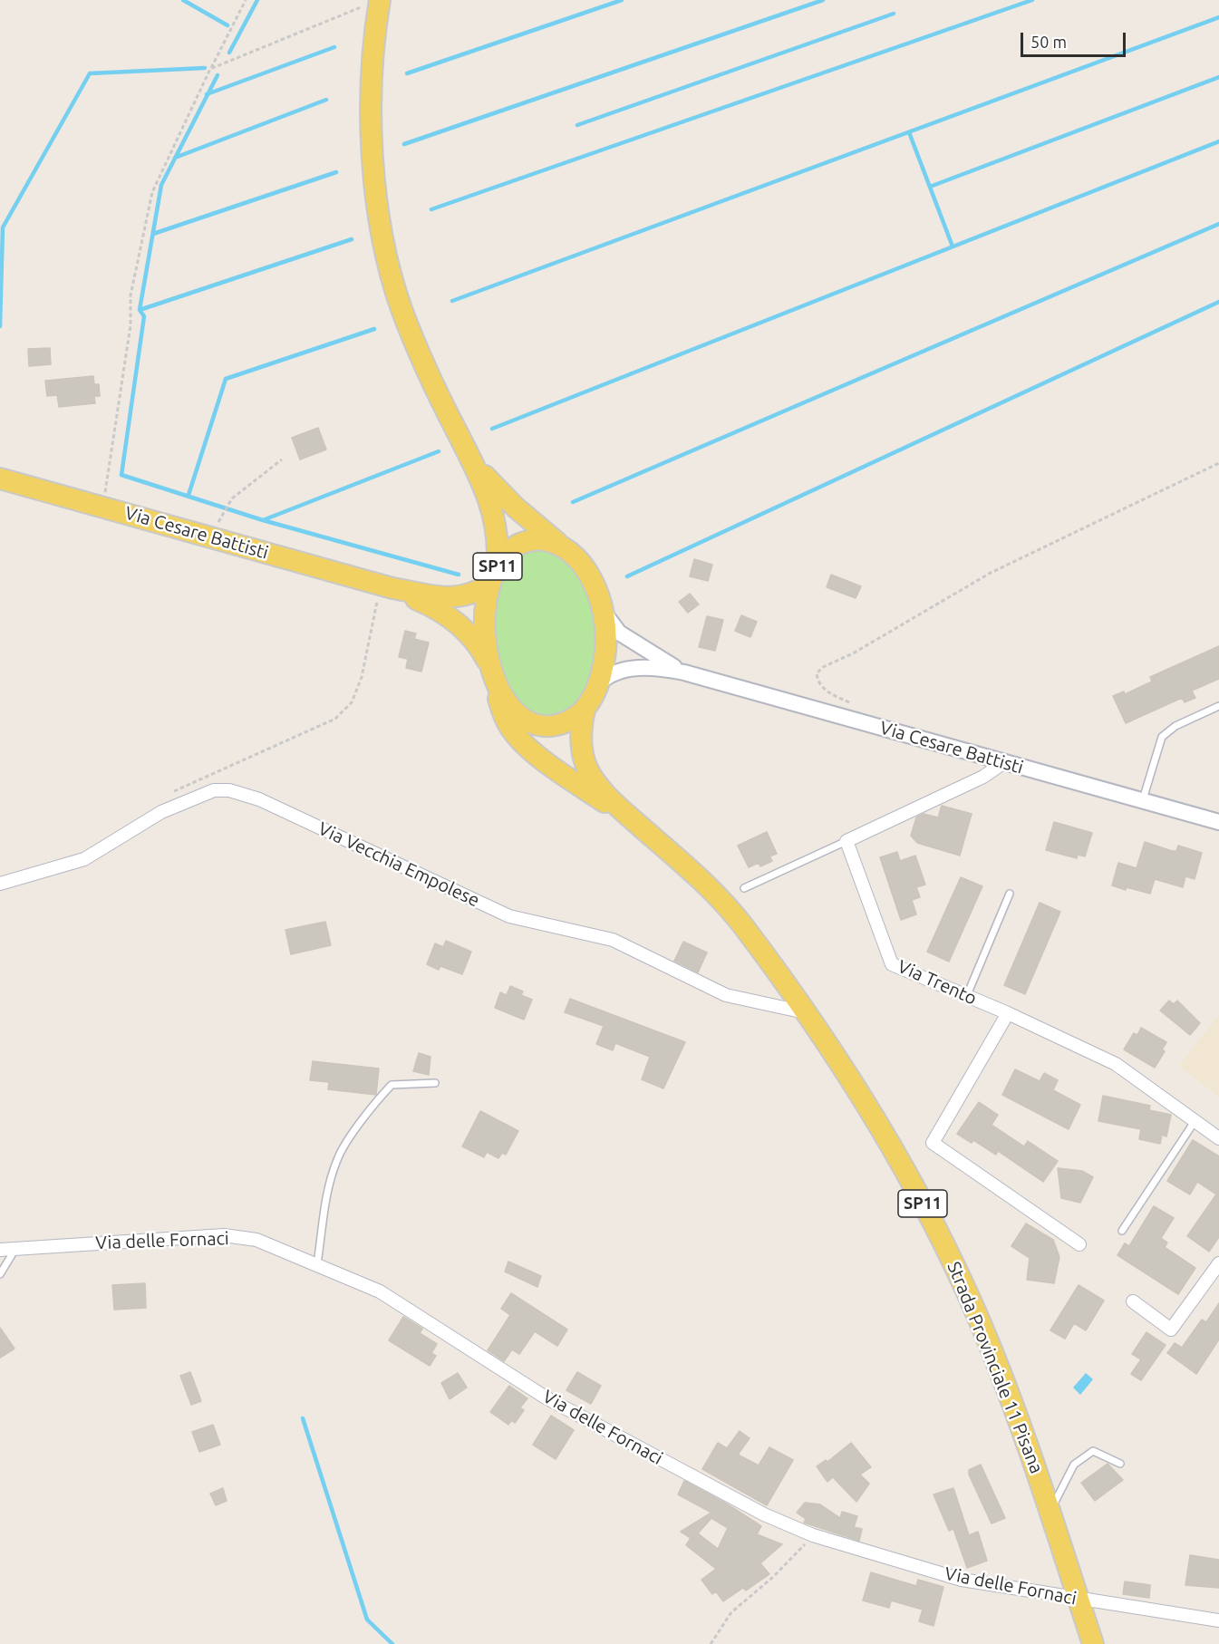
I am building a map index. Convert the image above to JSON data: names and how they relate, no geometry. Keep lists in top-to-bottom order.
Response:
{
  "streets": {
    "main road": ["Via Cesare Battisti", "SP11", "Strada Provinciale 11 Pisana"],
    "street": ["Via Vecchia Empolese", "Via Trento", "Via delle Fornaci"]
  },
  "crossings": [
    ["Via Cesare Battisti", "Strada Provinciale 11 Pisana"],
    ["Via Vecchia Empolese", "Strada Provinciale 11 Pisana"],
    ["Via delle Fornaci", "Strada Provinciale 11 Pisana"]
  ],
  "scale_bar": "50 m"
}
